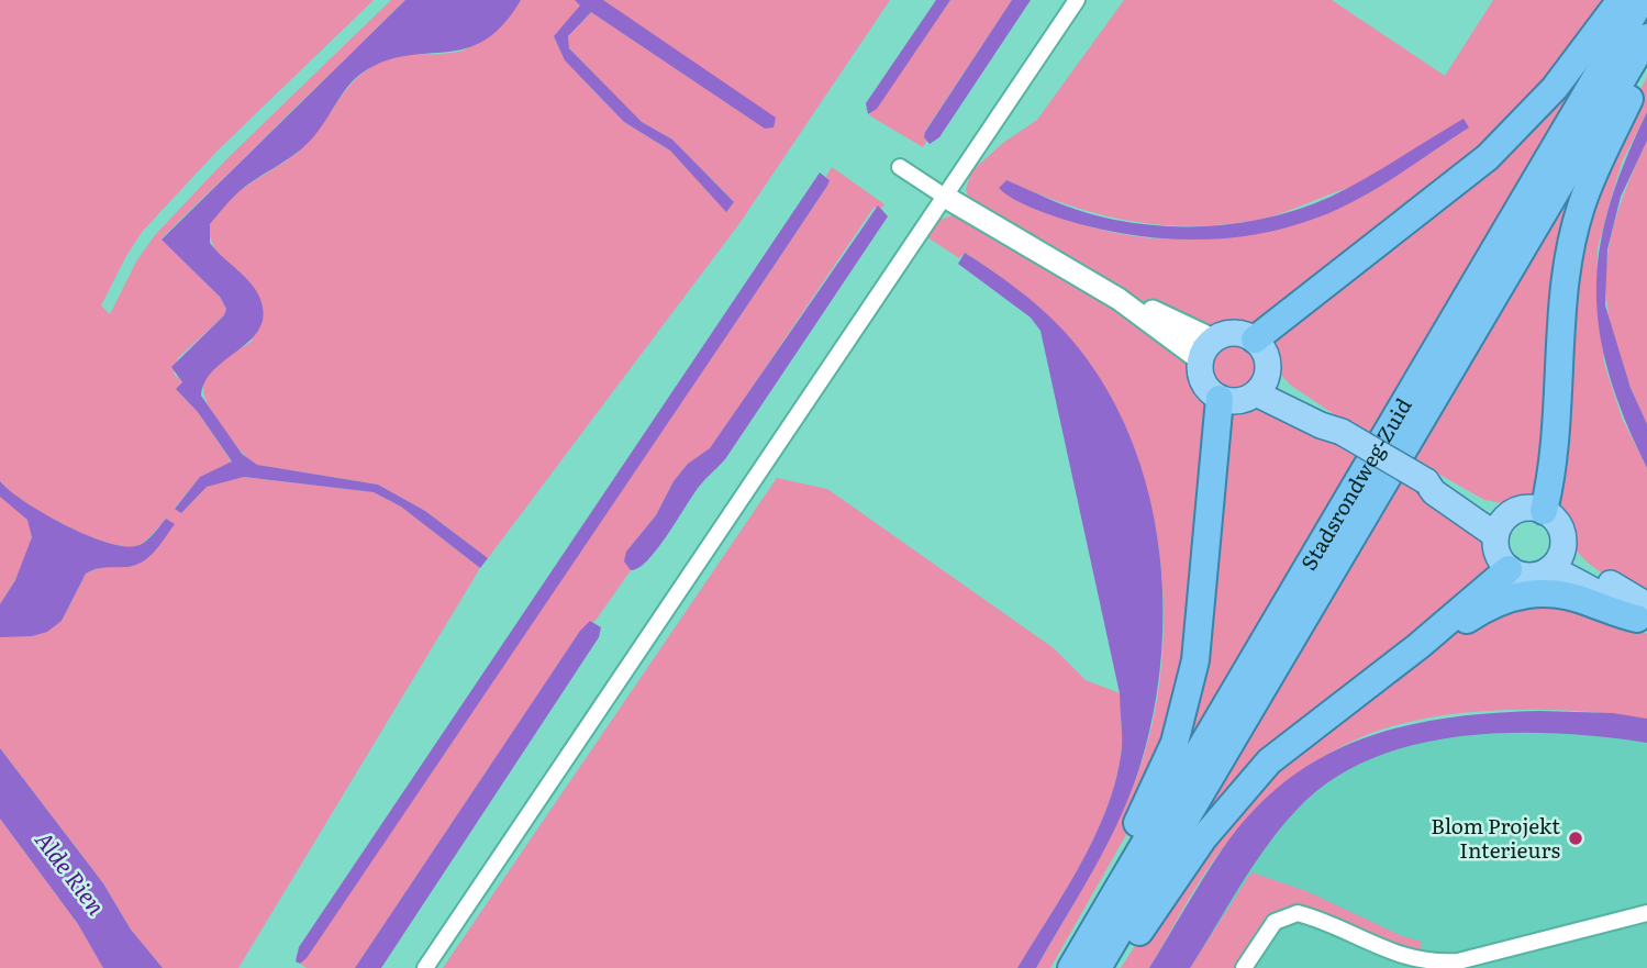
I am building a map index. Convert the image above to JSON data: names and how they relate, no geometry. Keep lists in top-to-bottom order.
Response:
{
  "streets": {
    "highway": ["Stadsrondweg-Zuid"]
  },
  "water": ["Alde Rien"],
  "places": ["Blom Projekt Interieurs"]
}
